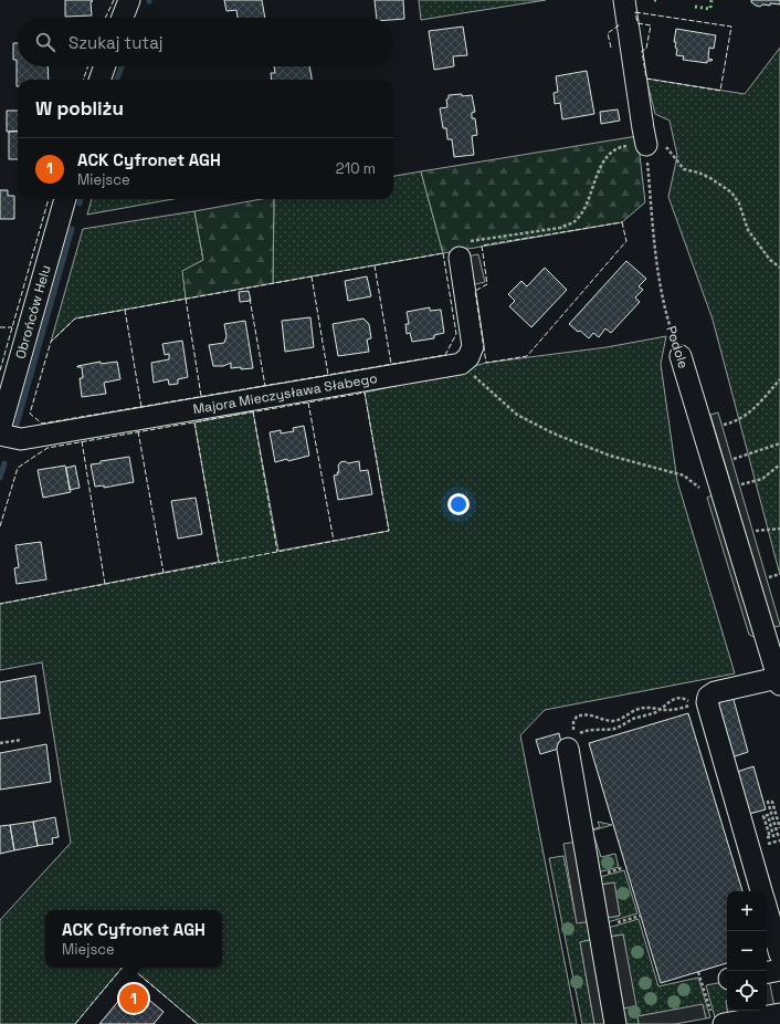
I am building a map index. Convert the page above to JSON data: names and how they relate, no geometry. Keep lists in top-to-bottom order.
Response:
{
  "streets": {
    "street": ["Obrońców Helu", "Podole", "Majora Mieczysława Słabego"]
  },
  "page": {
    "search": "Szukaj tutaj",
    "heading": "W pobliżu",
    "list": [
      {
        "mark": "1",
        "name": "ACK Cyfronet AGH",
        "note": "Miejsce",
        "value": "210 m"
      }
    ],
    "map_buttons": ["+", "−"],
    "popup": ["ACK Cyfronet AGH", "Miejsce"],
    "pins": "1"
  }
}
